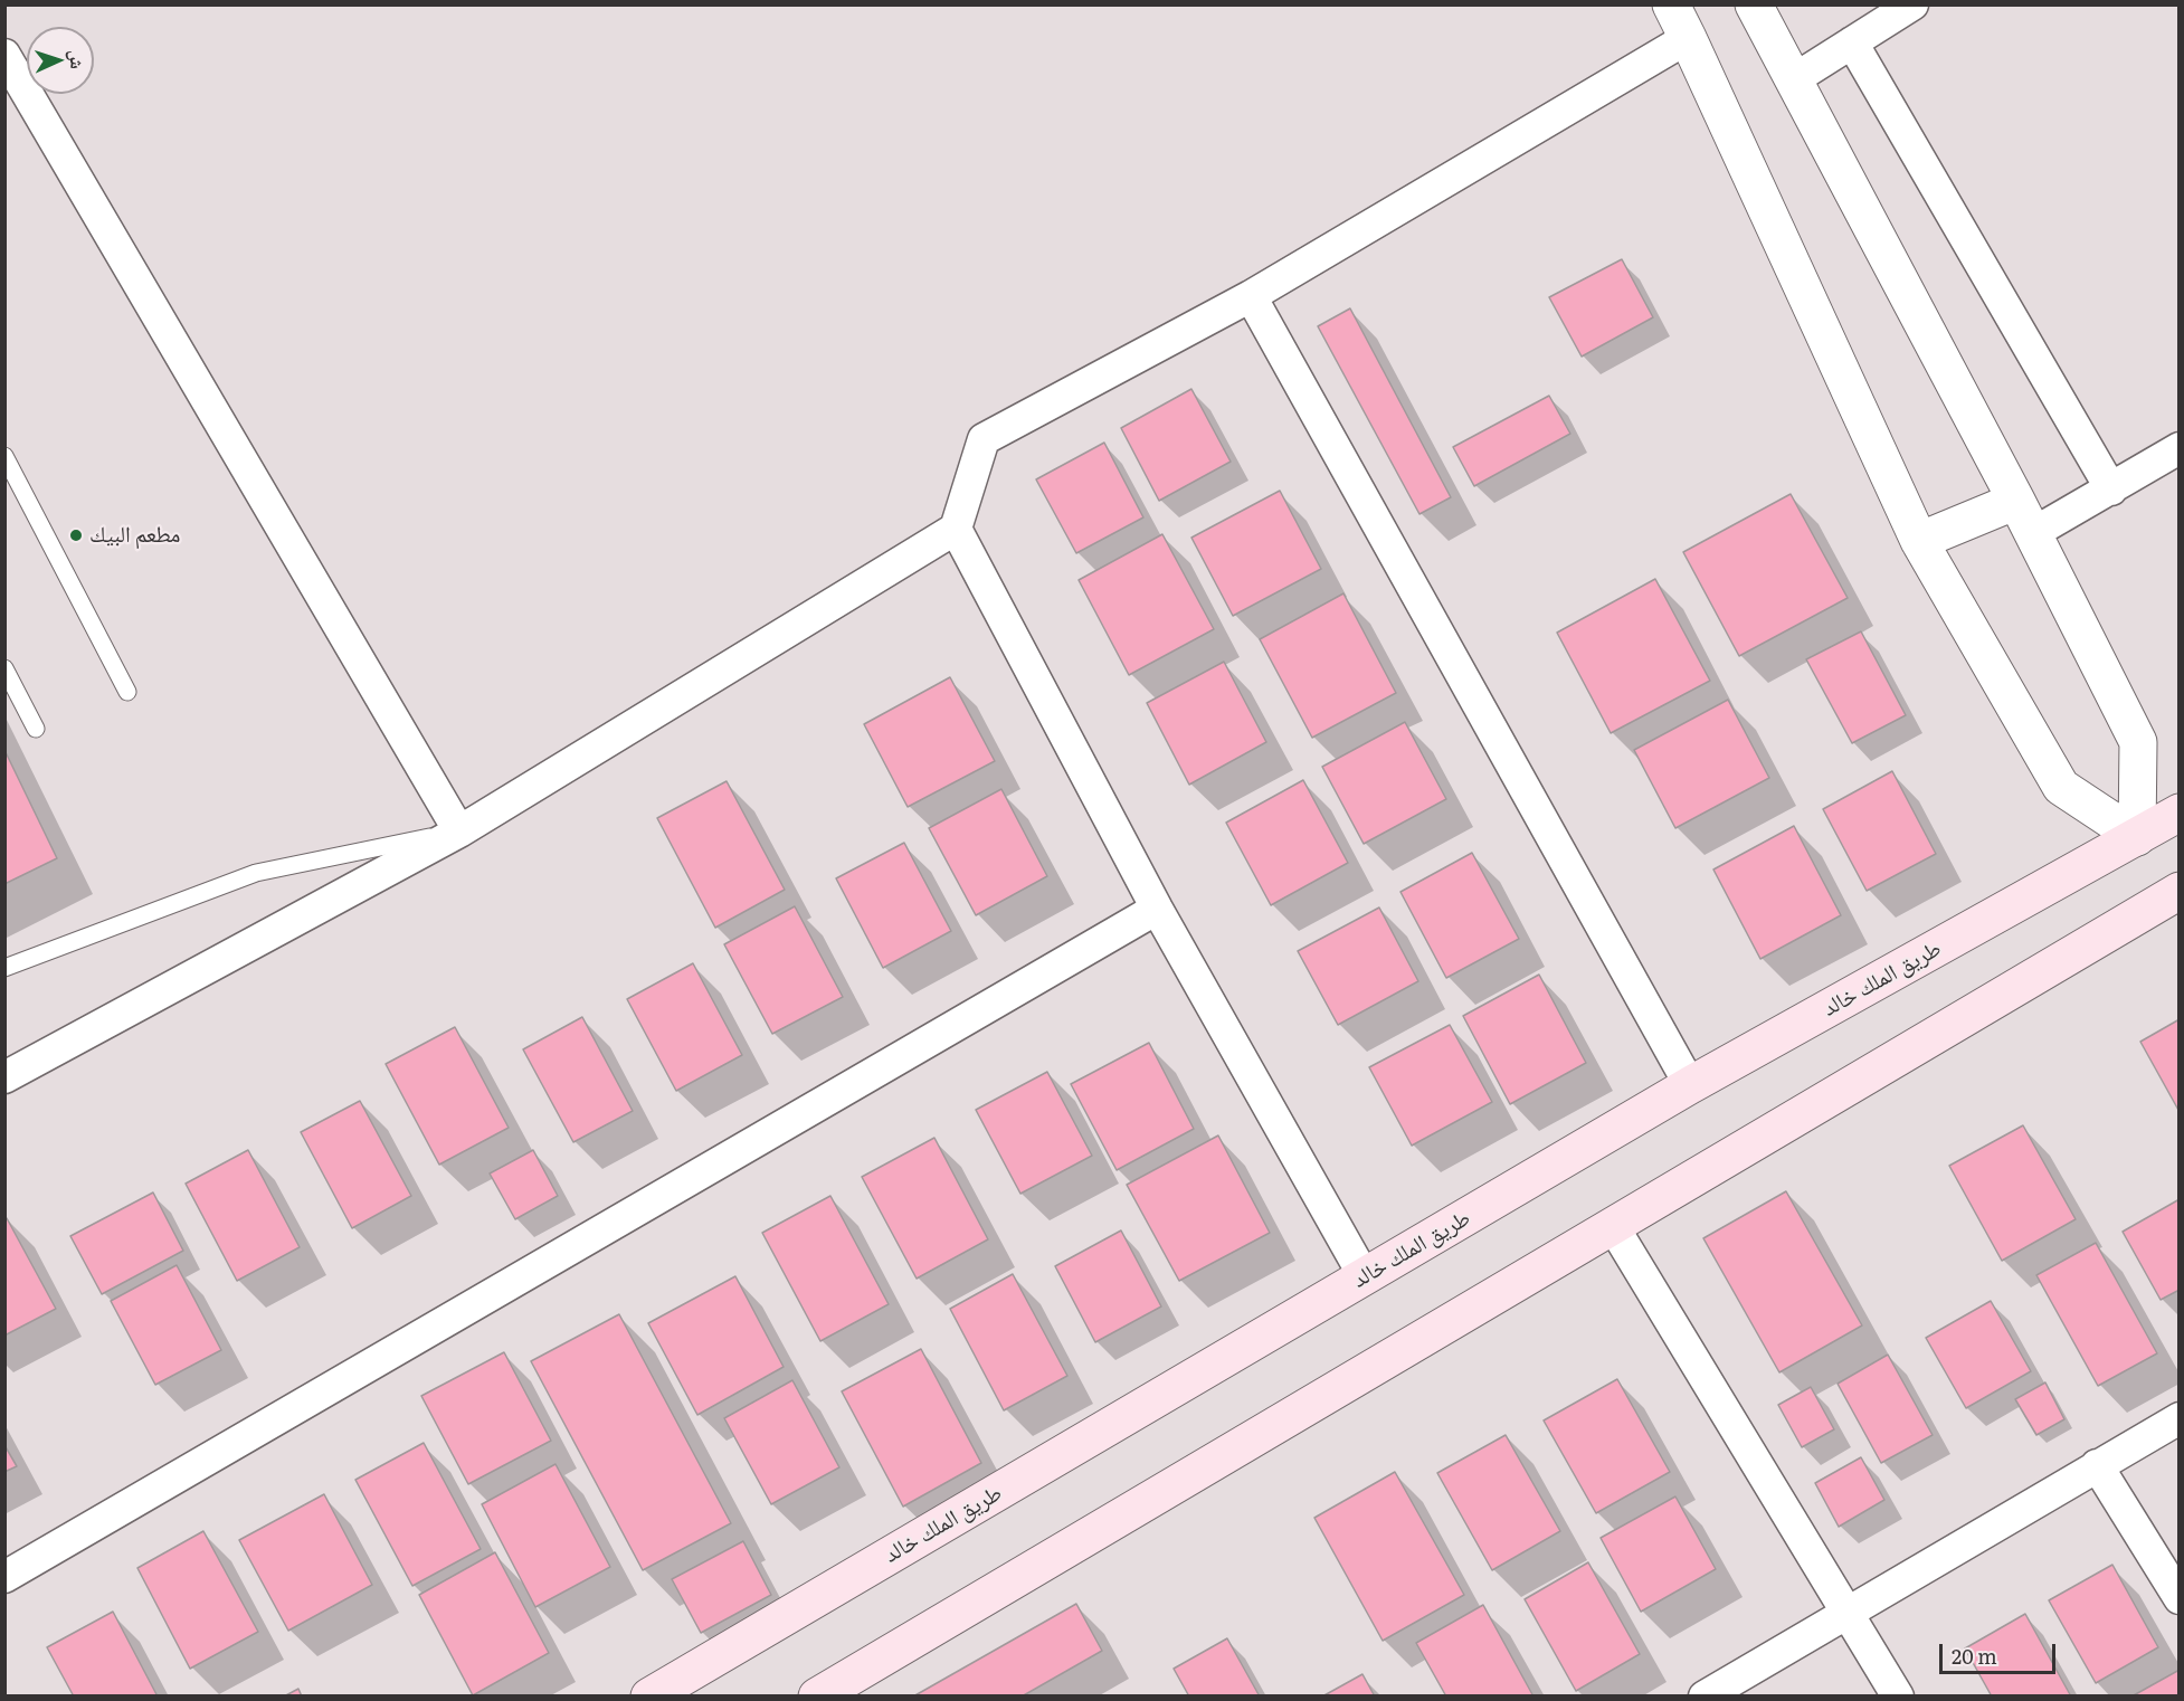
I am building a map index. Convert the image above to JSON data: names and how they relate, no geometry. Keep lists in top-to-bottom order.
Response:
{
  "streets": {
    "main road": ["طريق الملك خالد"]
  },
  "places": ["مطعم البيك"],
  "scale_bar": "20 m",
  "north": "right"
}
